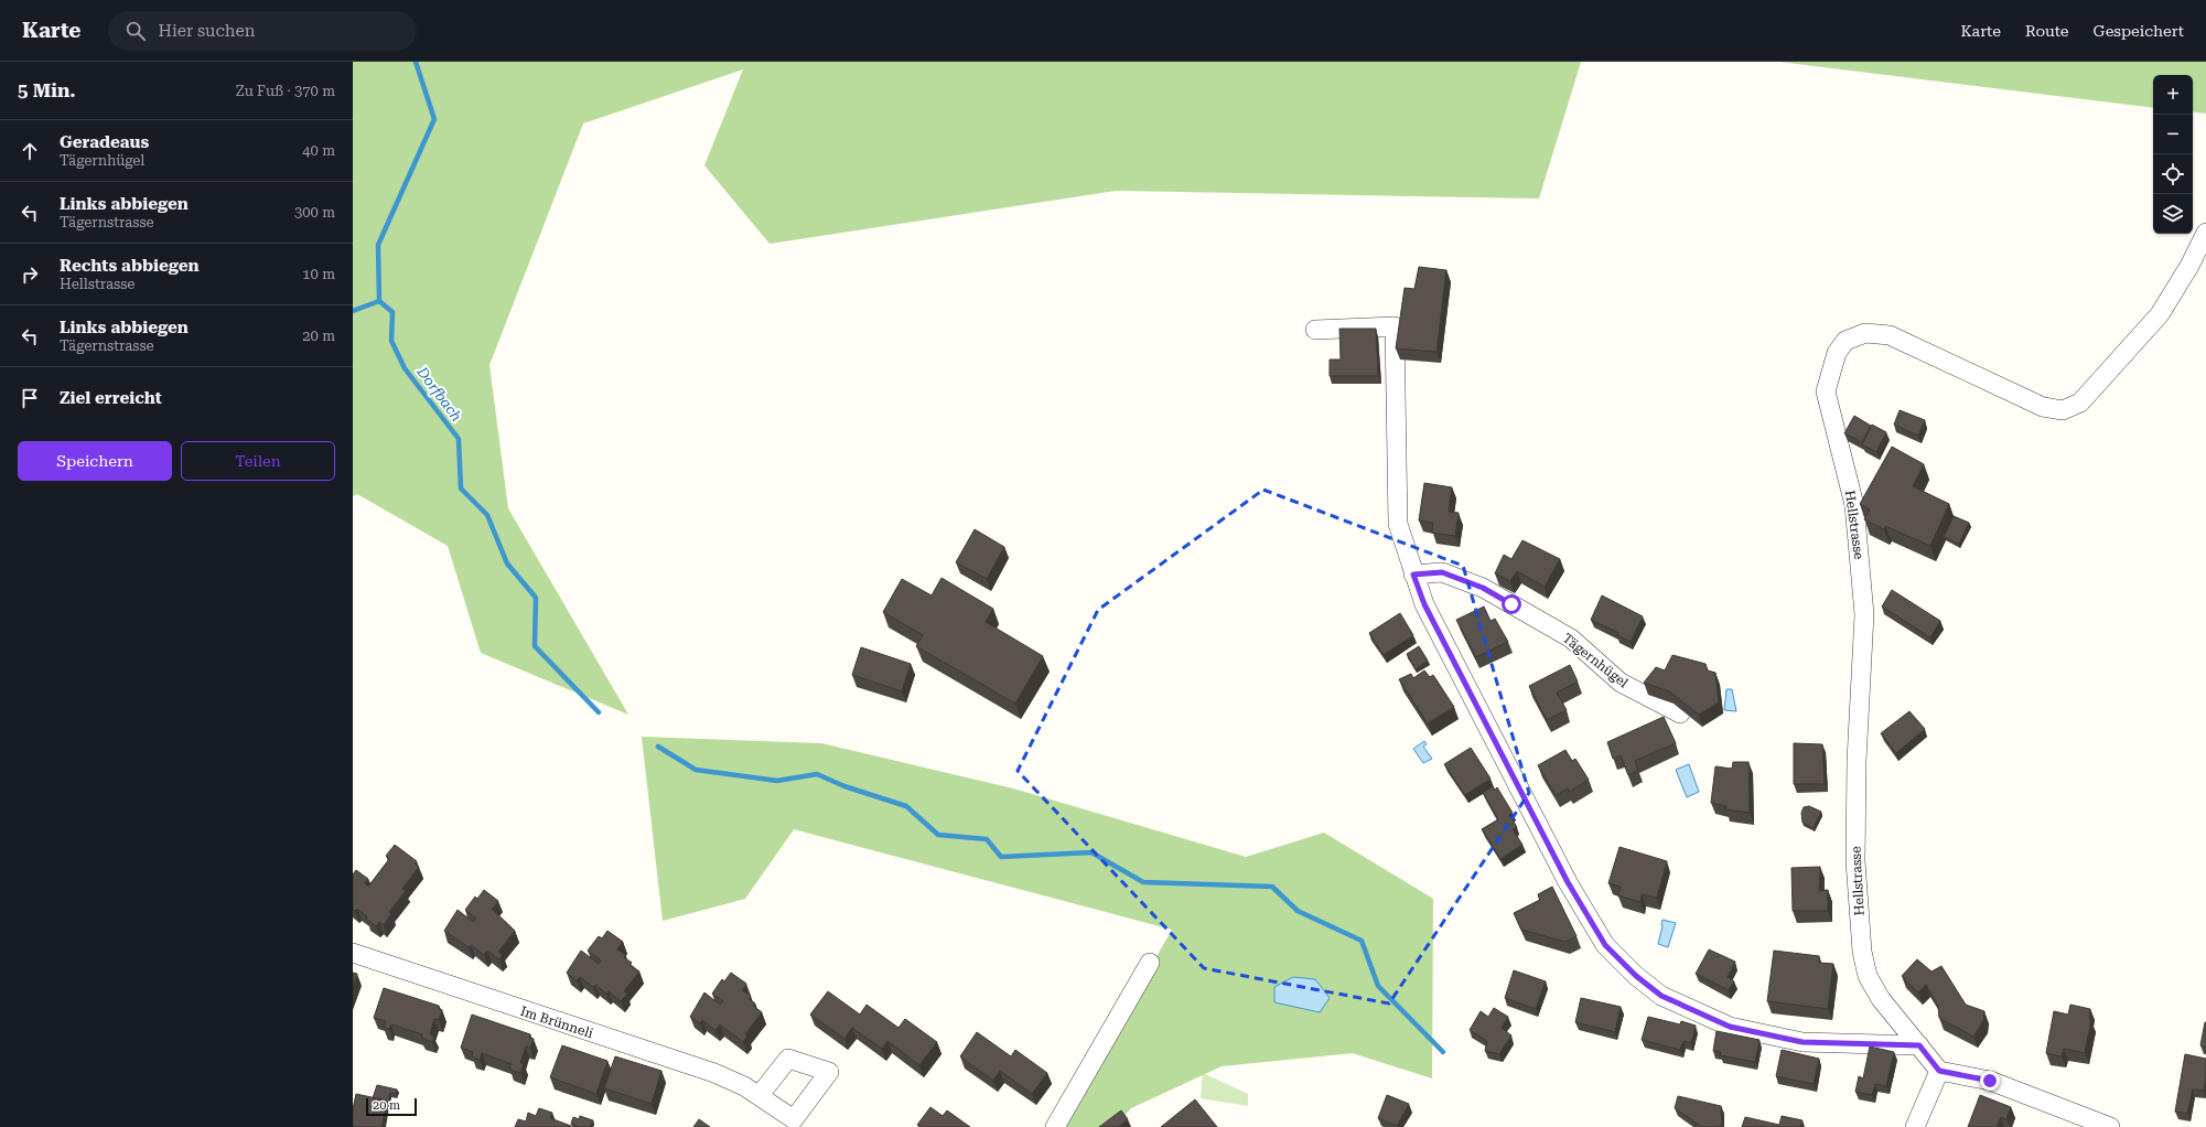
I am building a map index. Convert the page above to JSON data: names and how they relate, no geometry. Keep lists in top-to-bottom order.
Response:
{
  "streets": {
    "street": ["Hellstrasse", "Tägernhügel", "Im Brünneli"]
  },
  "water": ["Dorfbach"],
  "scale_bar": "20 m",
  "page": {
    "header": "Karte",
    "search": "Hier suchen",
    "nav": ["Karte", "Route", "Gespeichert"],
    "heading": ["5 Min.", "Zu Fuß · 370 m"],
    "map_buttons": ["+", "−"],
    "list": [
      ["Geradeaus", "Tägernhügel", "40 m"],
      ["Links abbiegen", "Tägernstrasse", "300 m"],
      ["Rechts abbiegen", "Hellstrasse", "10 m"],
      ["Links abbiegen", "Tägernstrasse", "20 m"],
      "Ziel erreicht"
    ],
    "buttons": ["Speichern", "Teilen"],
    "scale": "20 m"
  }
}
